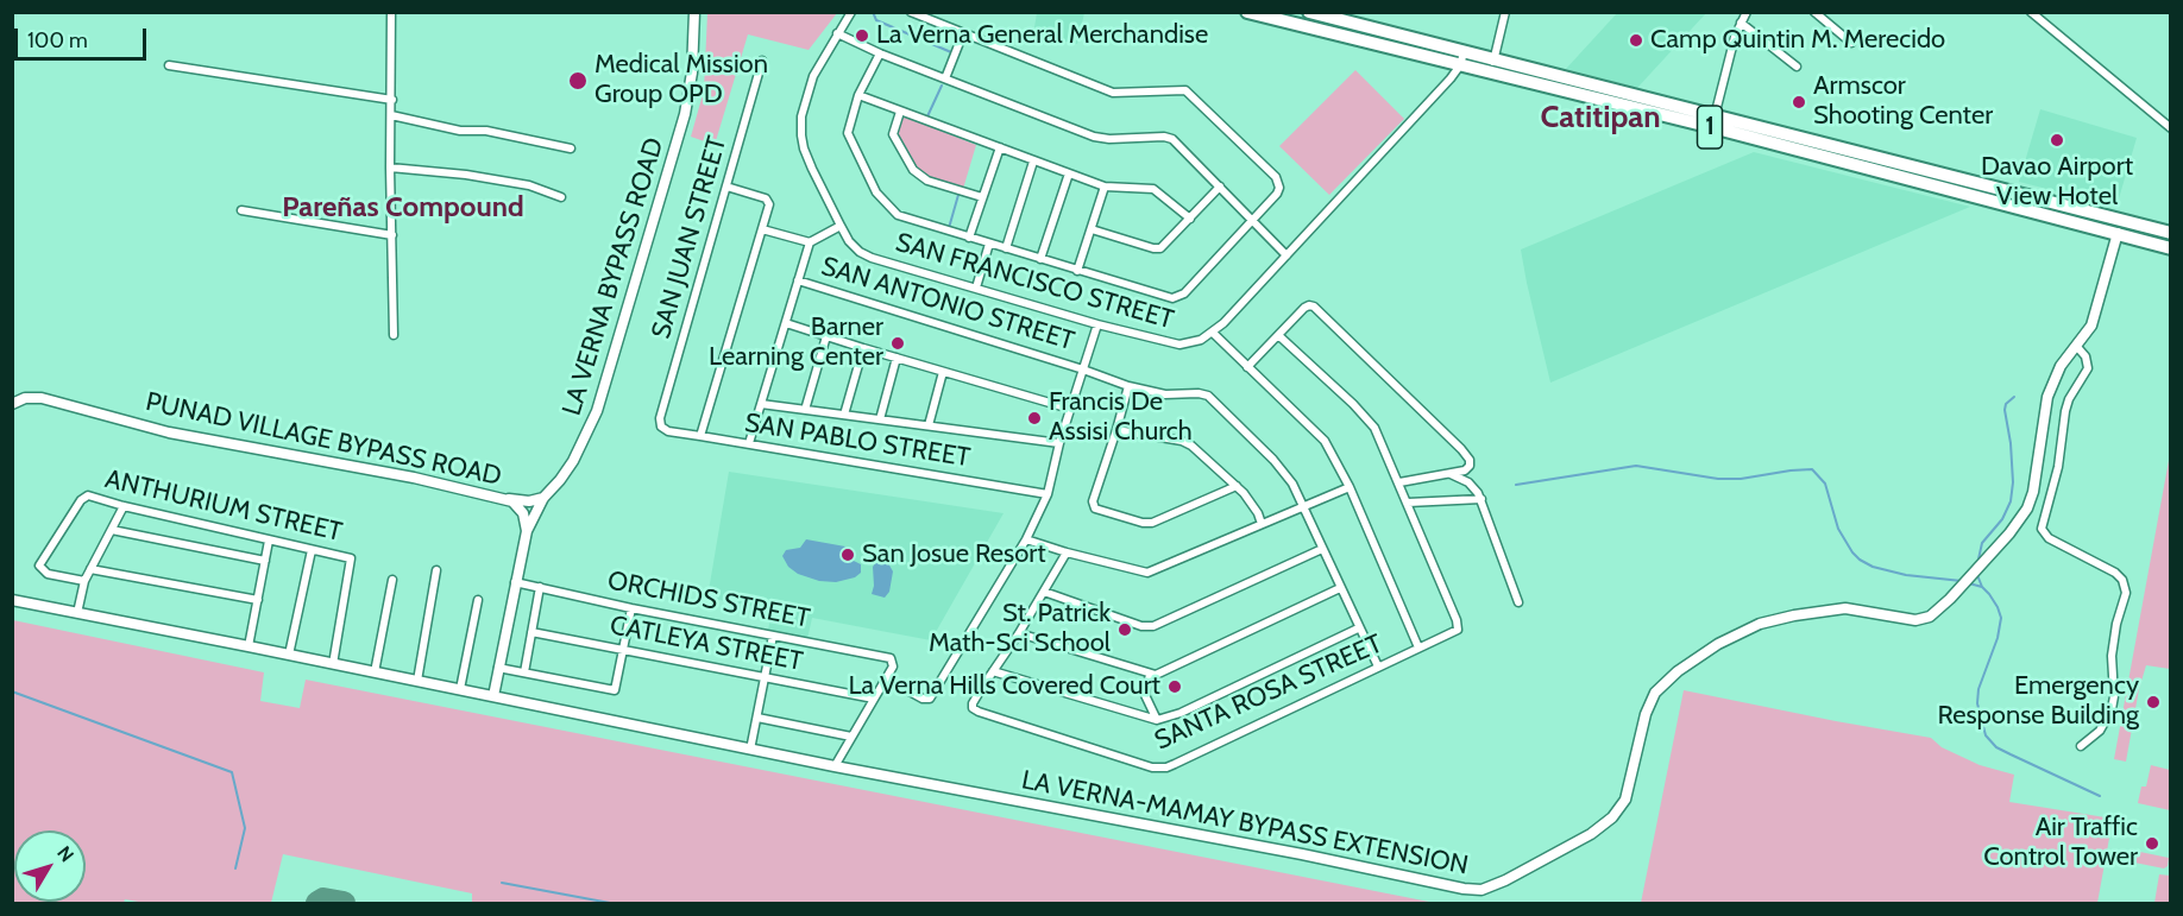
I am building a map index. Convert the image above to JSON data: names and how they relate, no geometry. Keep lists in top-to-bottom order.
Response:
{
  "streets": {
    "highway": ["1"],
    "main road": ["LA VERNA BYPASS ROAD", "PUNAD VILLAGE BYPASS ROAD", "LA VERNA-MAMAY BYPASS EXTENSION"],
    "street": [
      "SAN JUAN STREET",
      "SAN FRANCISCO STREET",
      "SAN ANTONIO STREET",
      "SAN PABLO STREET",
      "ANTHURIUM STREET",
      "ORCHIDS STREET",
      "CATLEYA STREET",
      "SANTA ROSA STREET"
    ]
  },
  "crossings": [
    ["1", "SAN FRANCISCO STREET"],
    ["1", "LA VERNA-MAMAY BYPASS EXTENSION"],
    ["SAN JUAN STREET", "SAN PABLO STREET"],
    ["LA VERNA BYPASS ROAD", "PUNAD VILLAGE BYPASS ROAD"],
    ["SAN ANTONIO STREET", "SANTA ROSA STREET"]
  ],
  "districts": ["Catitipan", "Pareñas Compound"],
  "places": [
    "La Verna General Merchandise",
    "Camp Quintin M. Merecido",
    "Medical Mission Group OPD",
    "Armscor Shooting Center",
    "Davao Airport View Hotel",
    "Barner Learning Center",
    "Francis De Assisi Church",
    "San Josue Resort",
    "St. Patrick Math-Sci School",
    "La Verna Hills Covered Court",
    "Emergency Response Building",
    "Air Traffic Control Tower"
  ],
  "scale_bar": "100 m",
  "north": "top right"
}
